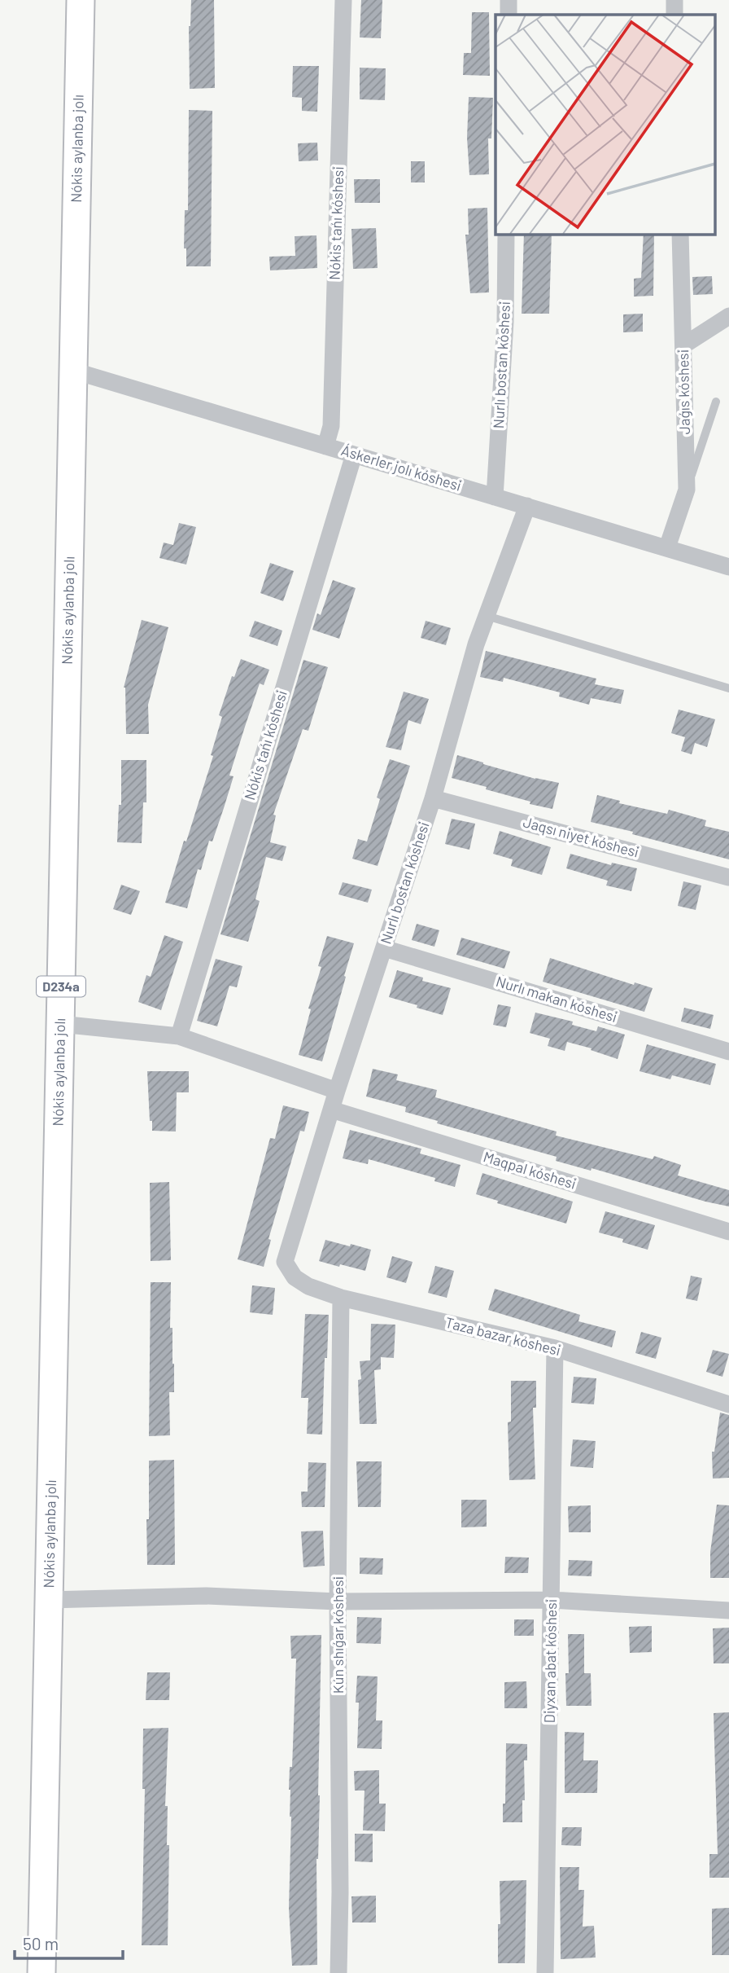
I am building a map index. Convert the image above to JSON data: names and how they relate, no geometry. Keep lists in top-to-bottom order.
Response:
{
  "streets": {
    "main road": ["Nókis aylanba jolı", "D234a"],
    "street": [
      "Nókis tańı kóshesi",
      "Nurlı bostan kóshesi",
      "Jaǵıs kóshesi",
      "Áskerler jolı kóshesi",
      "Jaqsı niyet kóshesi",
      "Nurlı makan kóshesi",
      "Maqpal kóshesi",
      "Taza bazar kóshesi",
      "Kún shıǵar kóshesi",
      "Diyxan abat kóshesi"
    ]
  },
  "crossings": [
    ["Nókis aylanba jolı", "Áskerler jolı kóshesi"],
    ["Nókis tańı kóshesi", "Áskerler jolı kóshesi"],
    ["Nurlı bostan kóshesi", "Áskerler jolı kóshesi"],
    ["Nurlı bostan kóshesi", "Jaqsı niyet kóshesi"],
    ["Nurlı bostan kóshesi", "Nurlı makan kóshesi"],
    ["Nurlı bostan kóshesi", "Maqpal kóshesi"],
    ["Nurlı bostan kóshesi", "Taza bazar kóshesi"],
    ["Jaǵıs kóshesi", "Áskerler jolı kóshesi"],
    ["Taza bazar kóshesi", "Kún shıǵar kóshesi"],
    ["Taza bazar kóshesi", "Diyxan abat kóshesi"]
  ],
  "scale_bar": "50 m"
}
